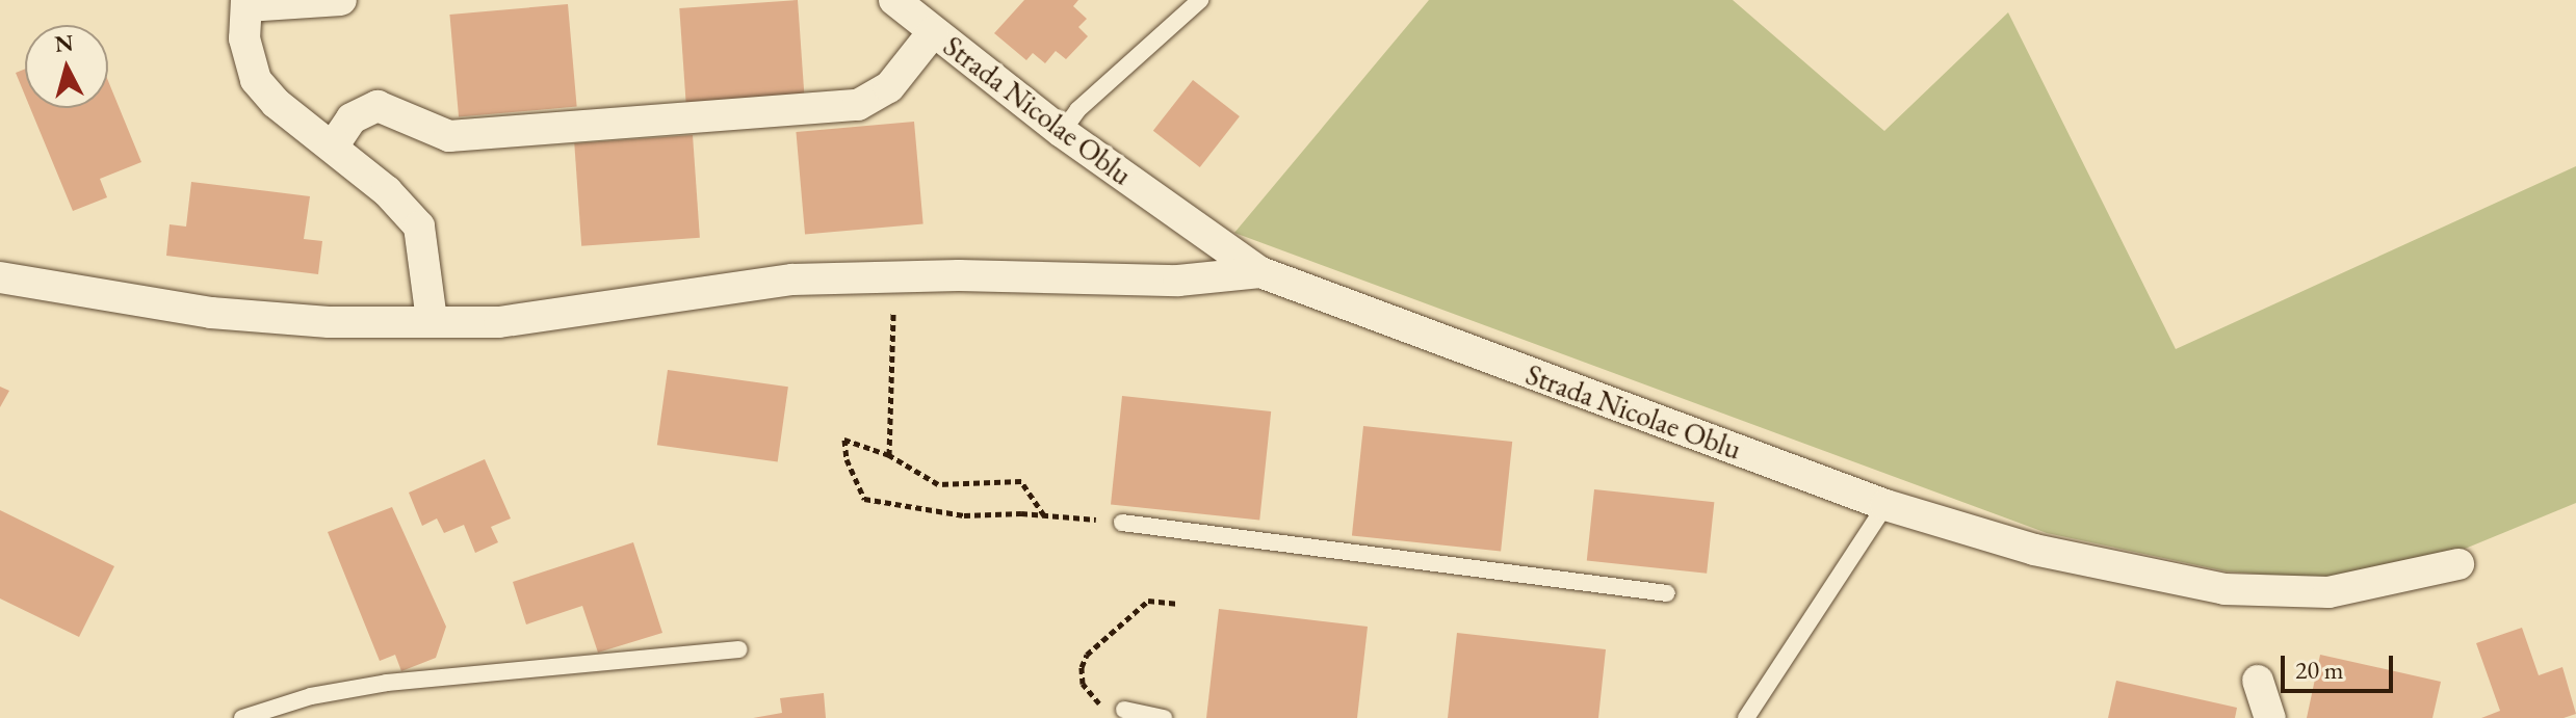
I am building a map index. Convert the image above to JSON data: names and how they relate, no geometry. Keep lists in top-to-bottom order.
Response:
{
  "streets": {
    "street": ["Strada Nicolae Oblu"]
  },
  "scale_bar": "20 m",
  "north": "top"
}
